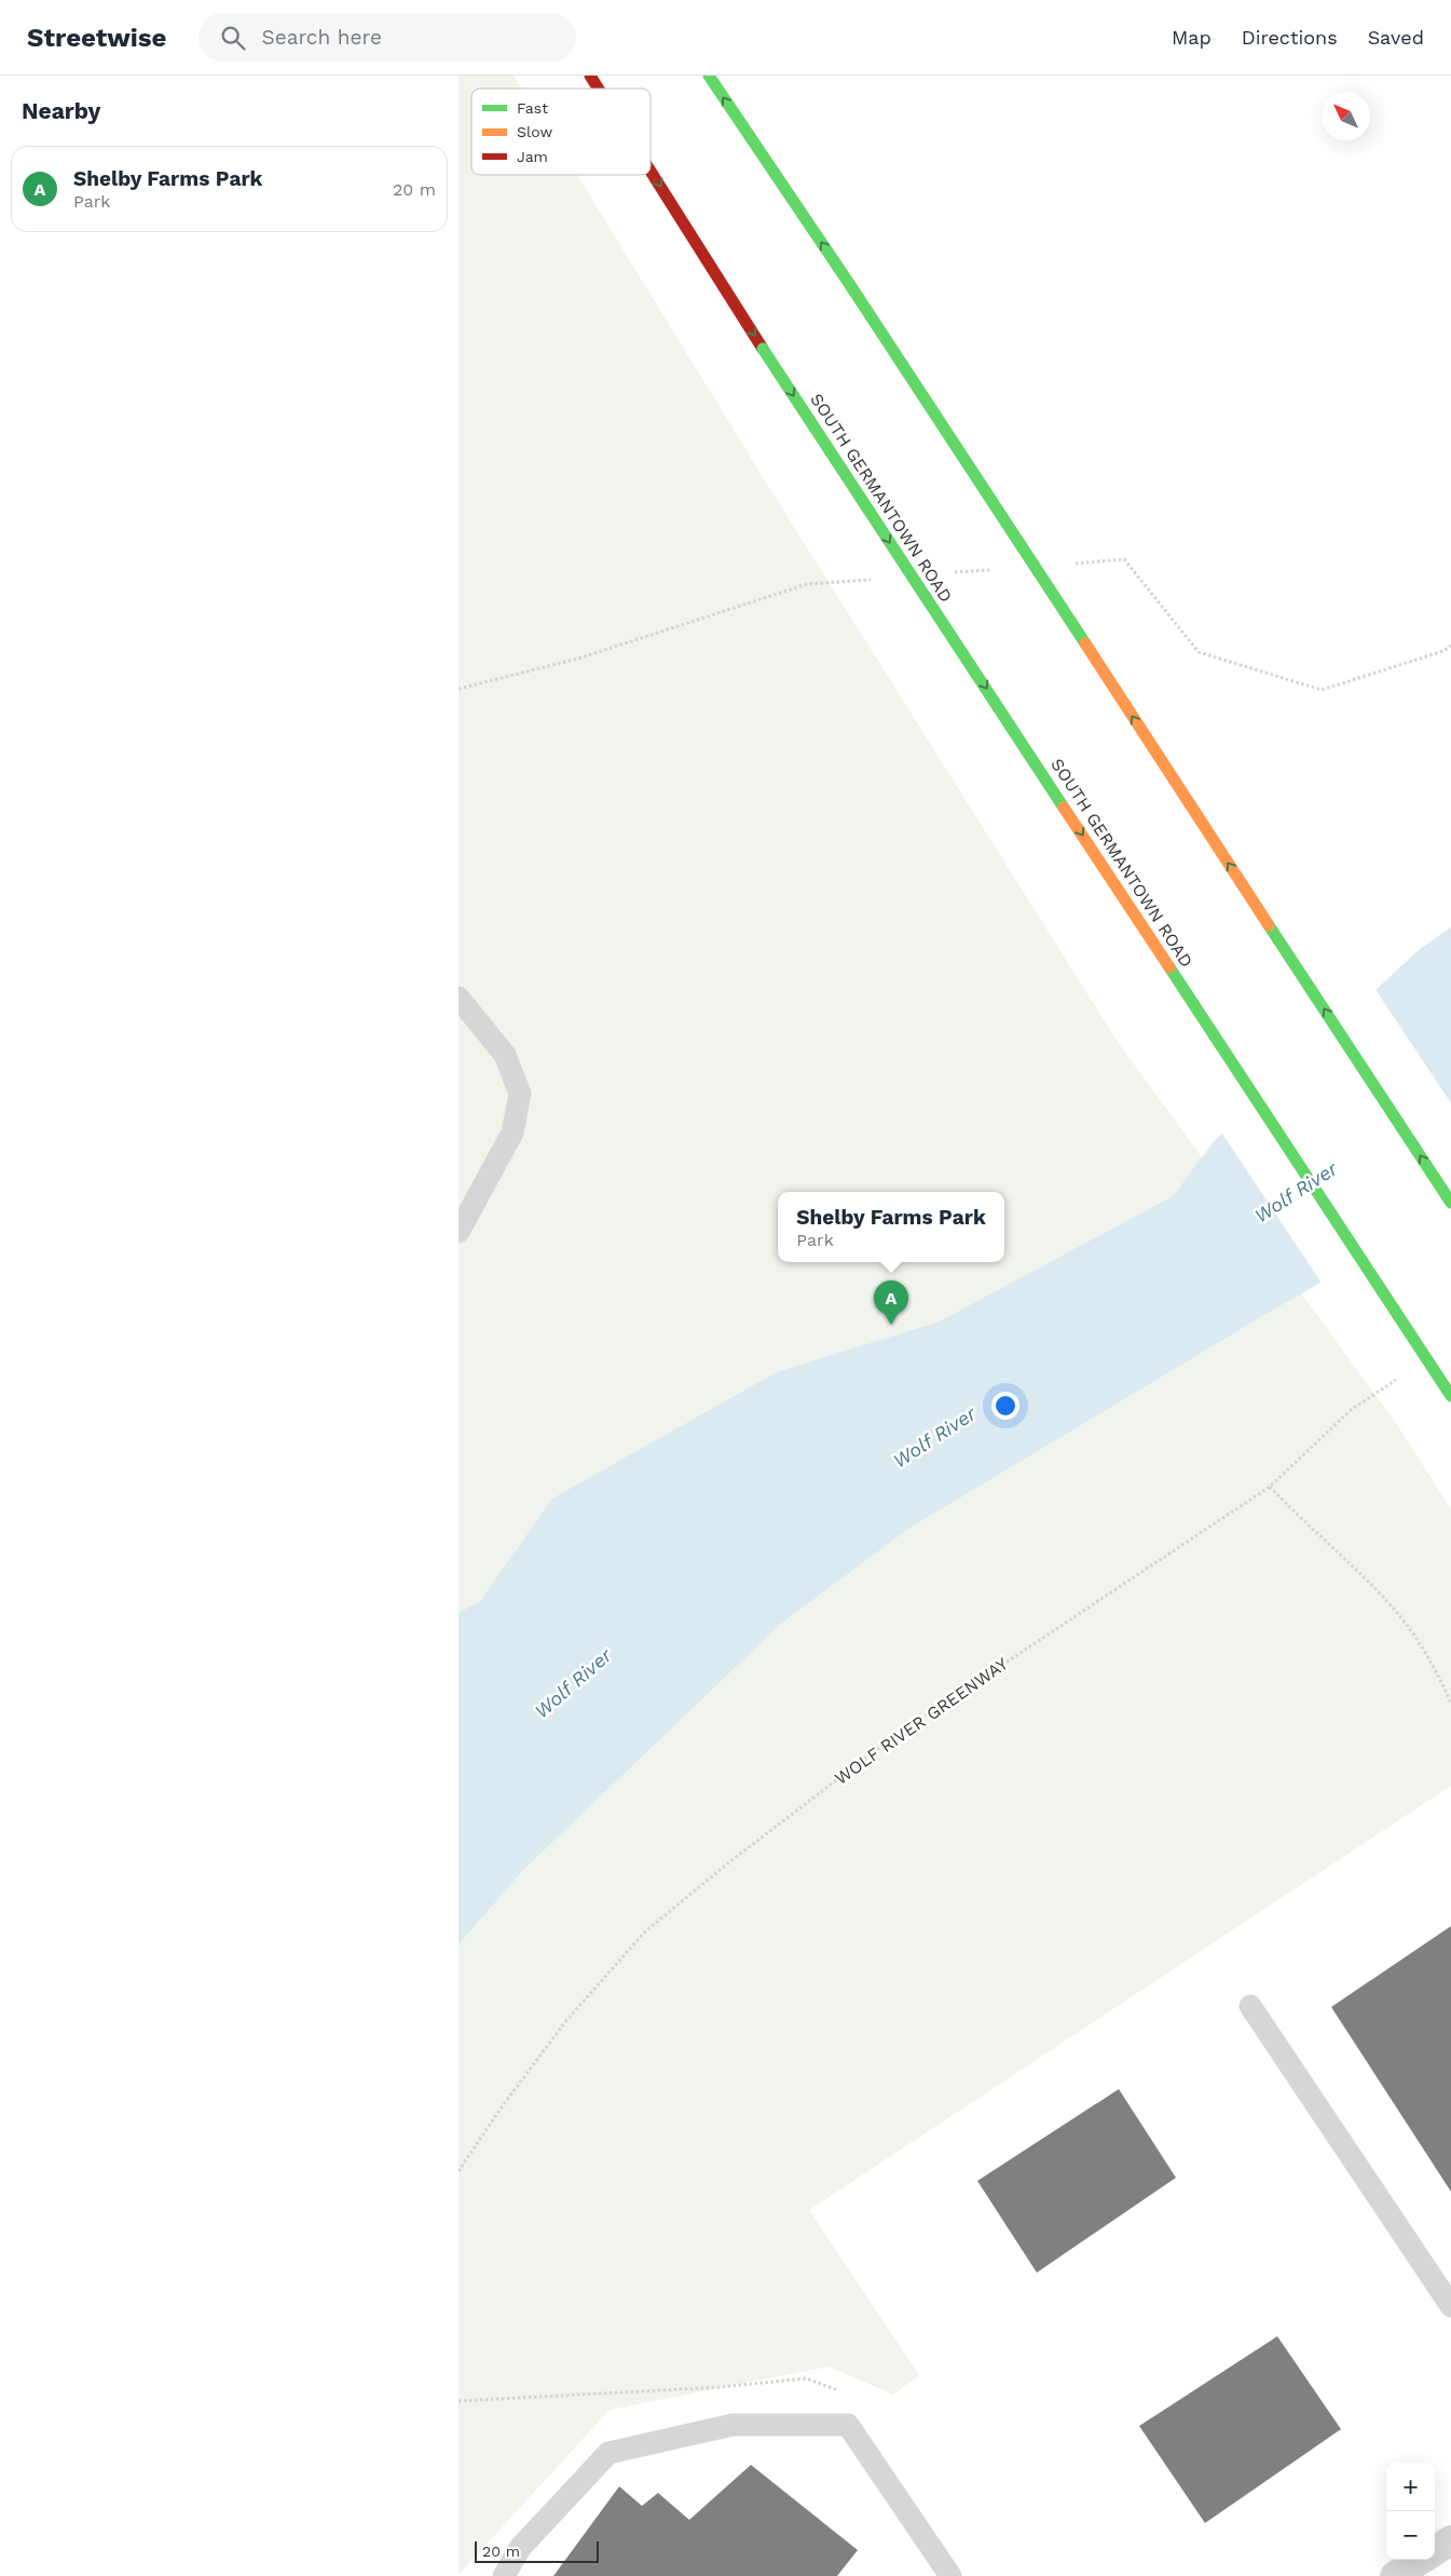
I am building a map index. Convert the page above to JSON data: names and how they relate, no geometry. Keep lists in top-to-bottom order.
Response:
{
  "streets": {
    "main road": ["SOUTH GERMANTOWN ROAD"],
    "path": ["WOLF RIVER GREENWAY"]
  },
  "water": ["Wolf River"],
  "legend": ["Fast", "Slow", "Jam"],
  "scale_bar": "20 m",
  "north": "top left",
  "page": {
    "header": "Streetwise",
    "search": "Search here",
    "nav": ["Map", "Directions", "Saved"],
    "heading": "Nearby",
    "list": [
      {
        "mark": "A",
        "name": "Shelby Farms Park",
        "note": "Park",
        "value": "20 m"
      }
    ],
    "popup": ["Shelby Farms Park", "Park"],
    "pins": "A",
    "map_buttons": ["+", "−"],
    "scale": "20 m"
  }
}
